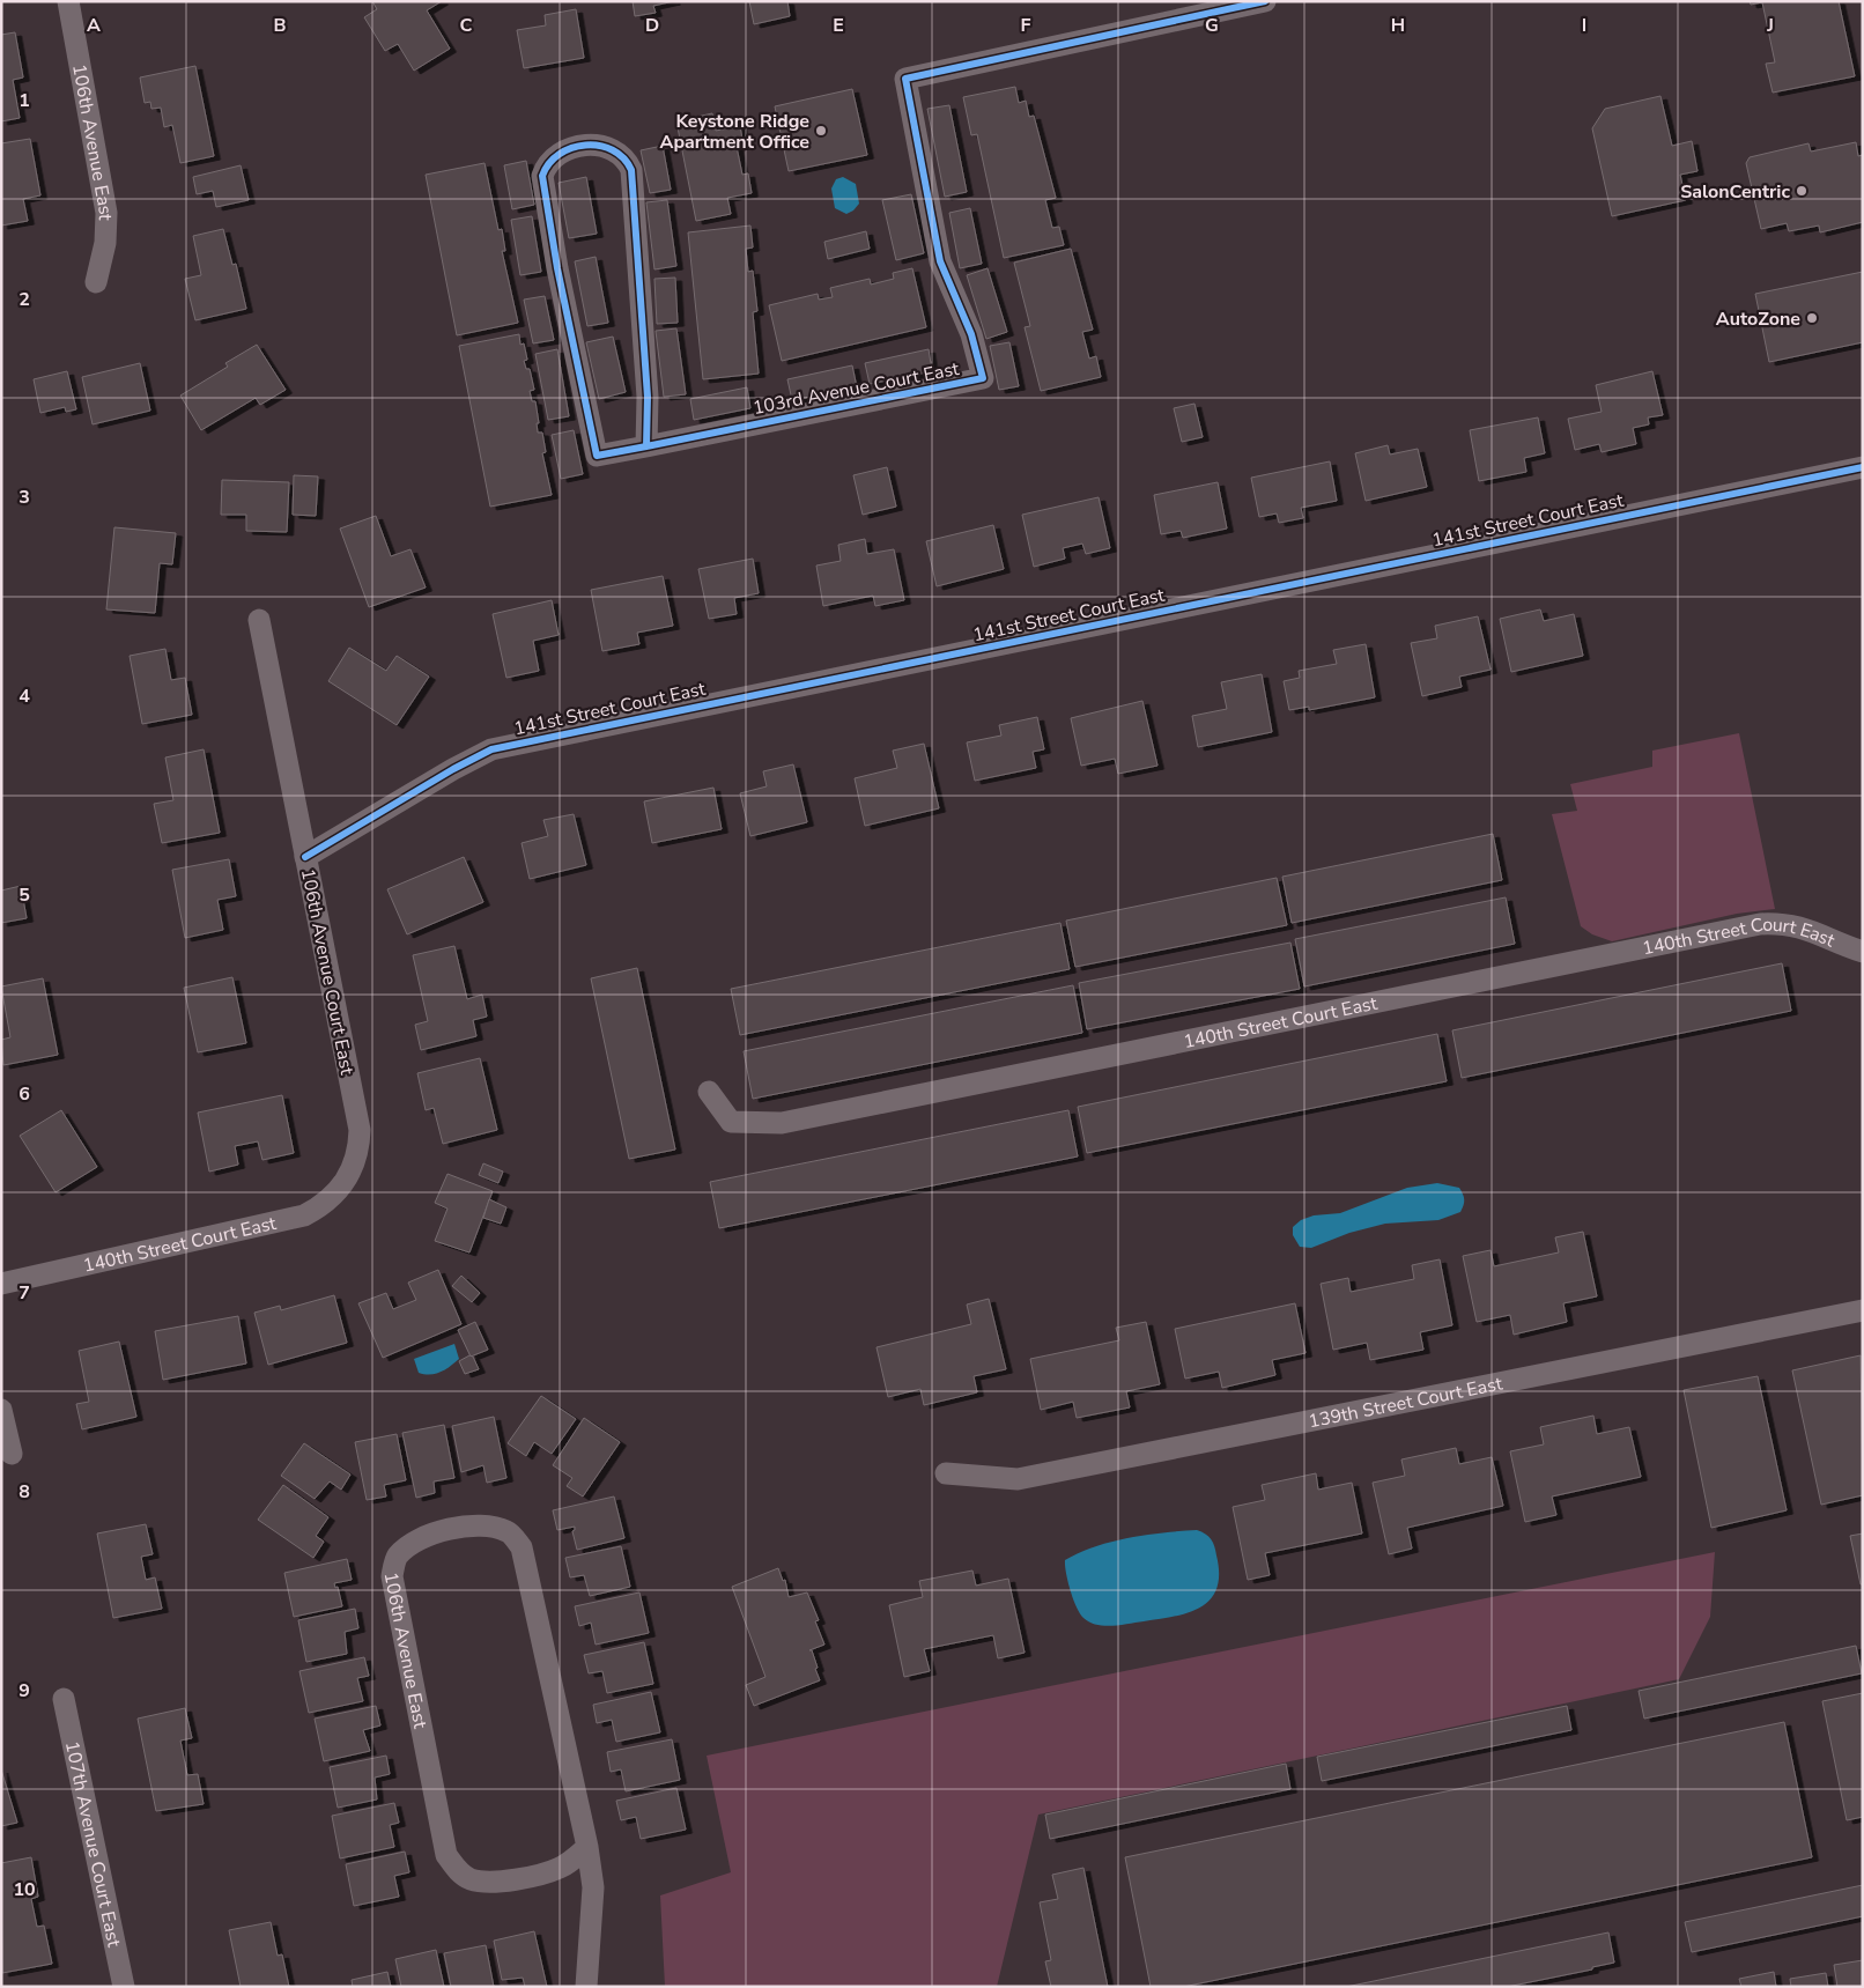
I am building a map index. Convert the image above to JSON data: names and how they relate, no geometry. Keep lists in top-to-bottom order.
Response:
{
  "streets": {
    "street": [
      "106th Avenue East",
      "103rd Avenue Court East",
      "141st Street Court East",
      "140th Street Court East",
      "106th Avenue Court East",
      "139th Street Court East",
      "107th Avenue Court East"
    ]
  },
  "crossings": [
    ["141st Street Court East", "106th Avenue Court East"],
    ["140th Street Court East", "106th Avenue Court East"]
  ],
  "places": ["Keystone Ridge Apartment Office", "SalonCentric", "AutoZone"],
  "grid": {
    "columns": [
      "A",
      "B",
      "C",
      "D",
      "E",
      "F",
      "G",
      "H",
      "I",
      "J"
    ],
    "rows": [
      "1",
      "2",
      "3",
      "4",
      "5",
      "6",
      "7",
      "8",
      "9",
      "10"
    ]
  }
}
